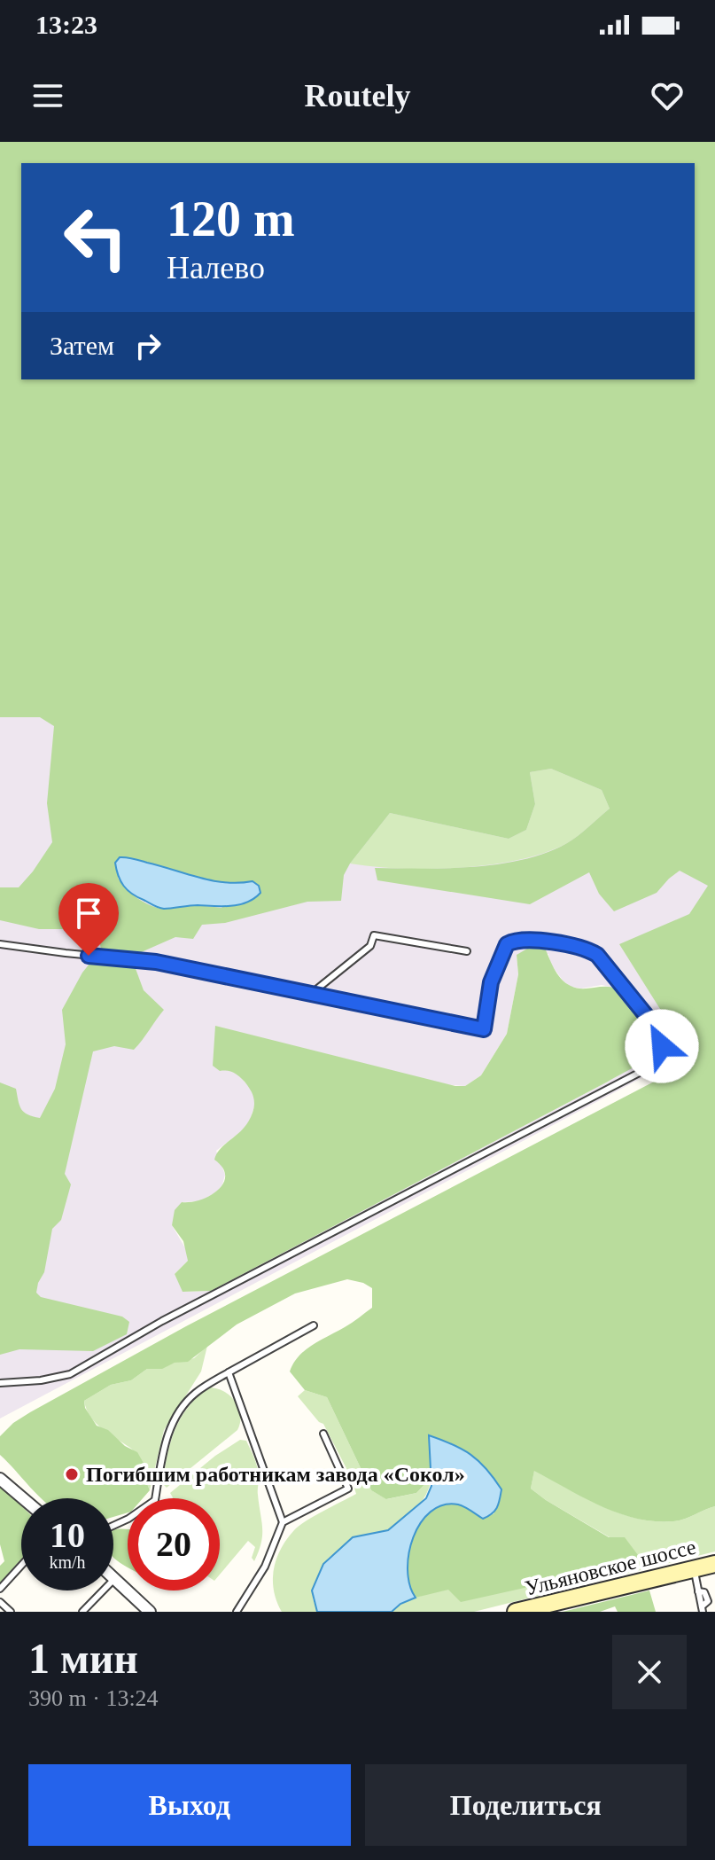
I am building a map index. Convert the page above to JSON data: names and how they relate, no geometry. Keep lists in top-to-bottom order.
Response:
{
  "streets": {
    "main road": ["Ульяновское шоссе"]
  },
  "places": ["Погибшим работникам завода «Сокол»"],
  "page": {
    "status": "13:23",
    "header": "Routely",
    "turn": ["120 m", "Налево"],
    "then": "Затем",
    "speed": "10 km/h",
    "limit": "20",
    "heading": ["1 мин", "390 m · 13:24"],
    "buttons": ["Выход", "Поделиться"]
  }
}
